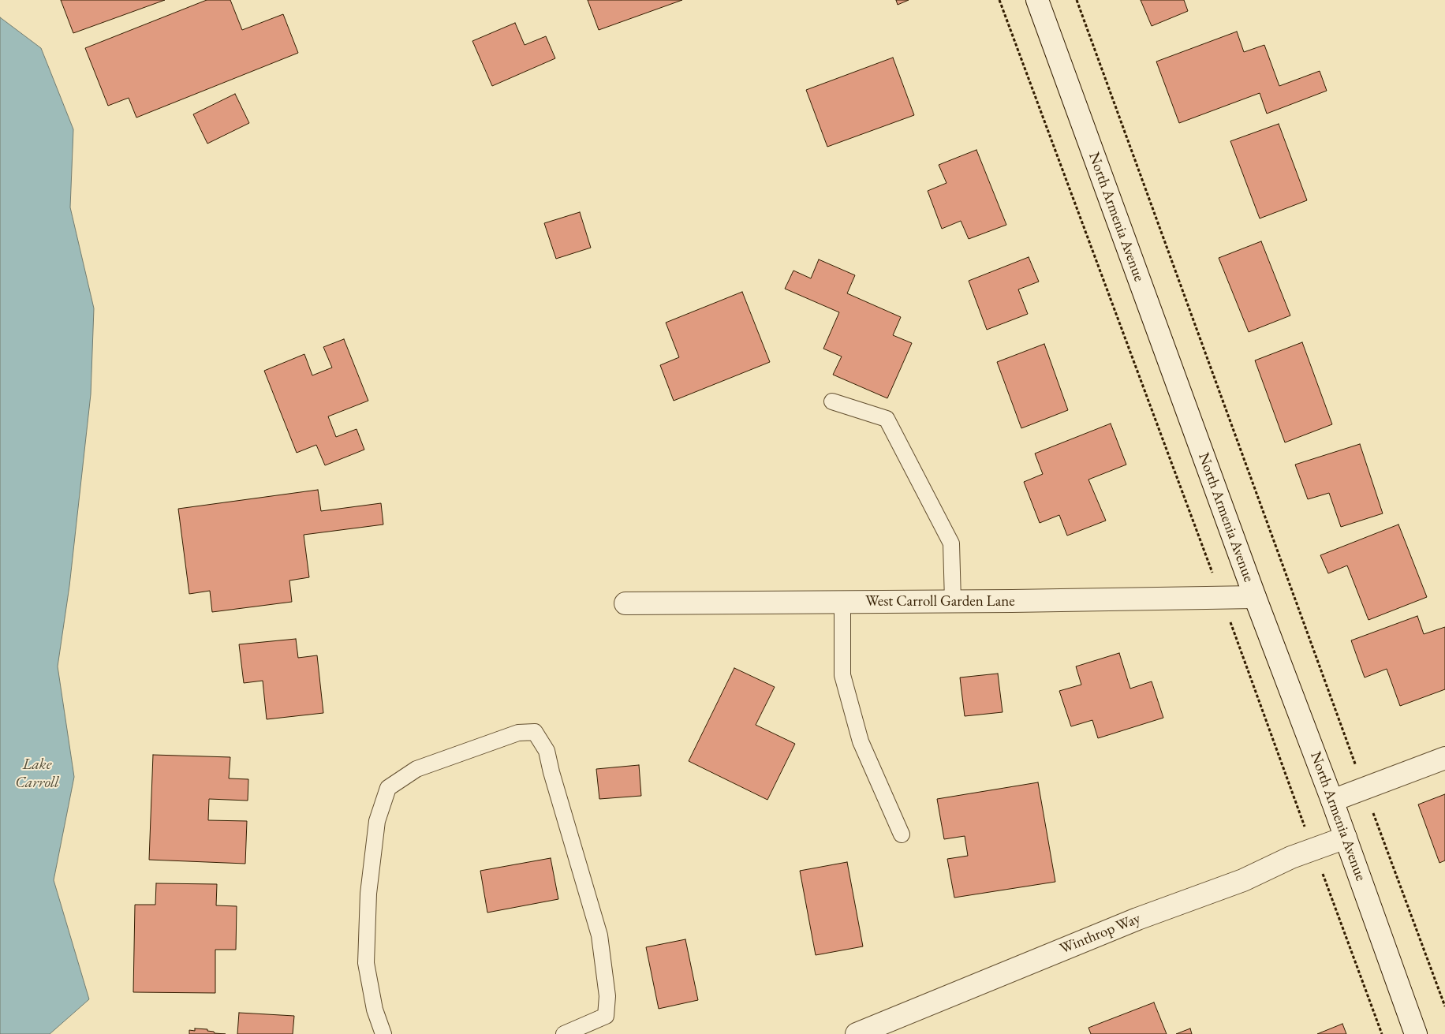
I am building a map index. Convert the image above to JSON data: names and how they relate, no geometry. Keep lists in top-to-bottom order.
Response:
{
  "streets": {
    "street": ["North Armenia Avenue", "West Carroll Garden Lane", "Winthrop Way"]
  },
  "crossings": [
    ["North Armenia Avenue", "West Carroll Garden Lane"],
    ["North Armenia Avenue", "Winthrop Way"]
  ],
  "water": ["Lake Carroll"]
}
